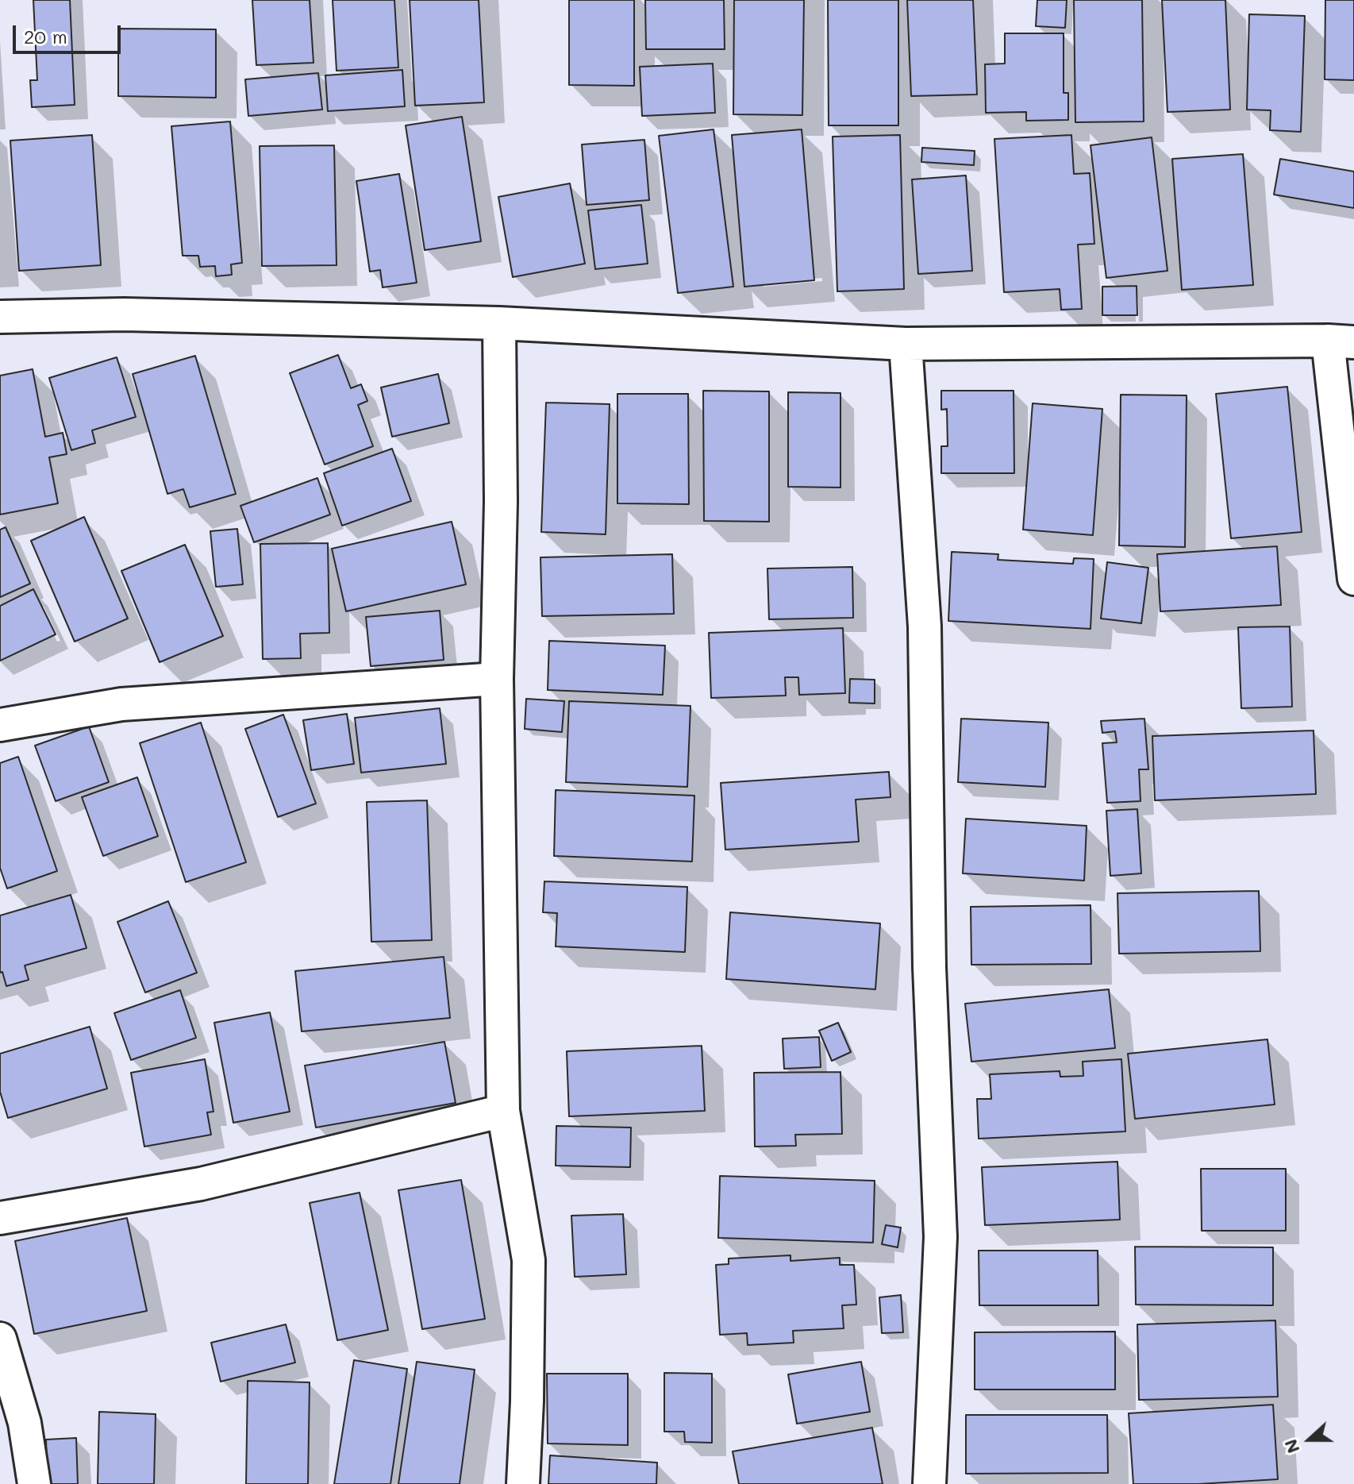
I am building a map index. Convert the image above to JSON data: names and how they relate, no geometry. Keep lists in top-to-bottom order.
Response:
{
  "scale_bar": "20 m",
  "north": "left"
}
